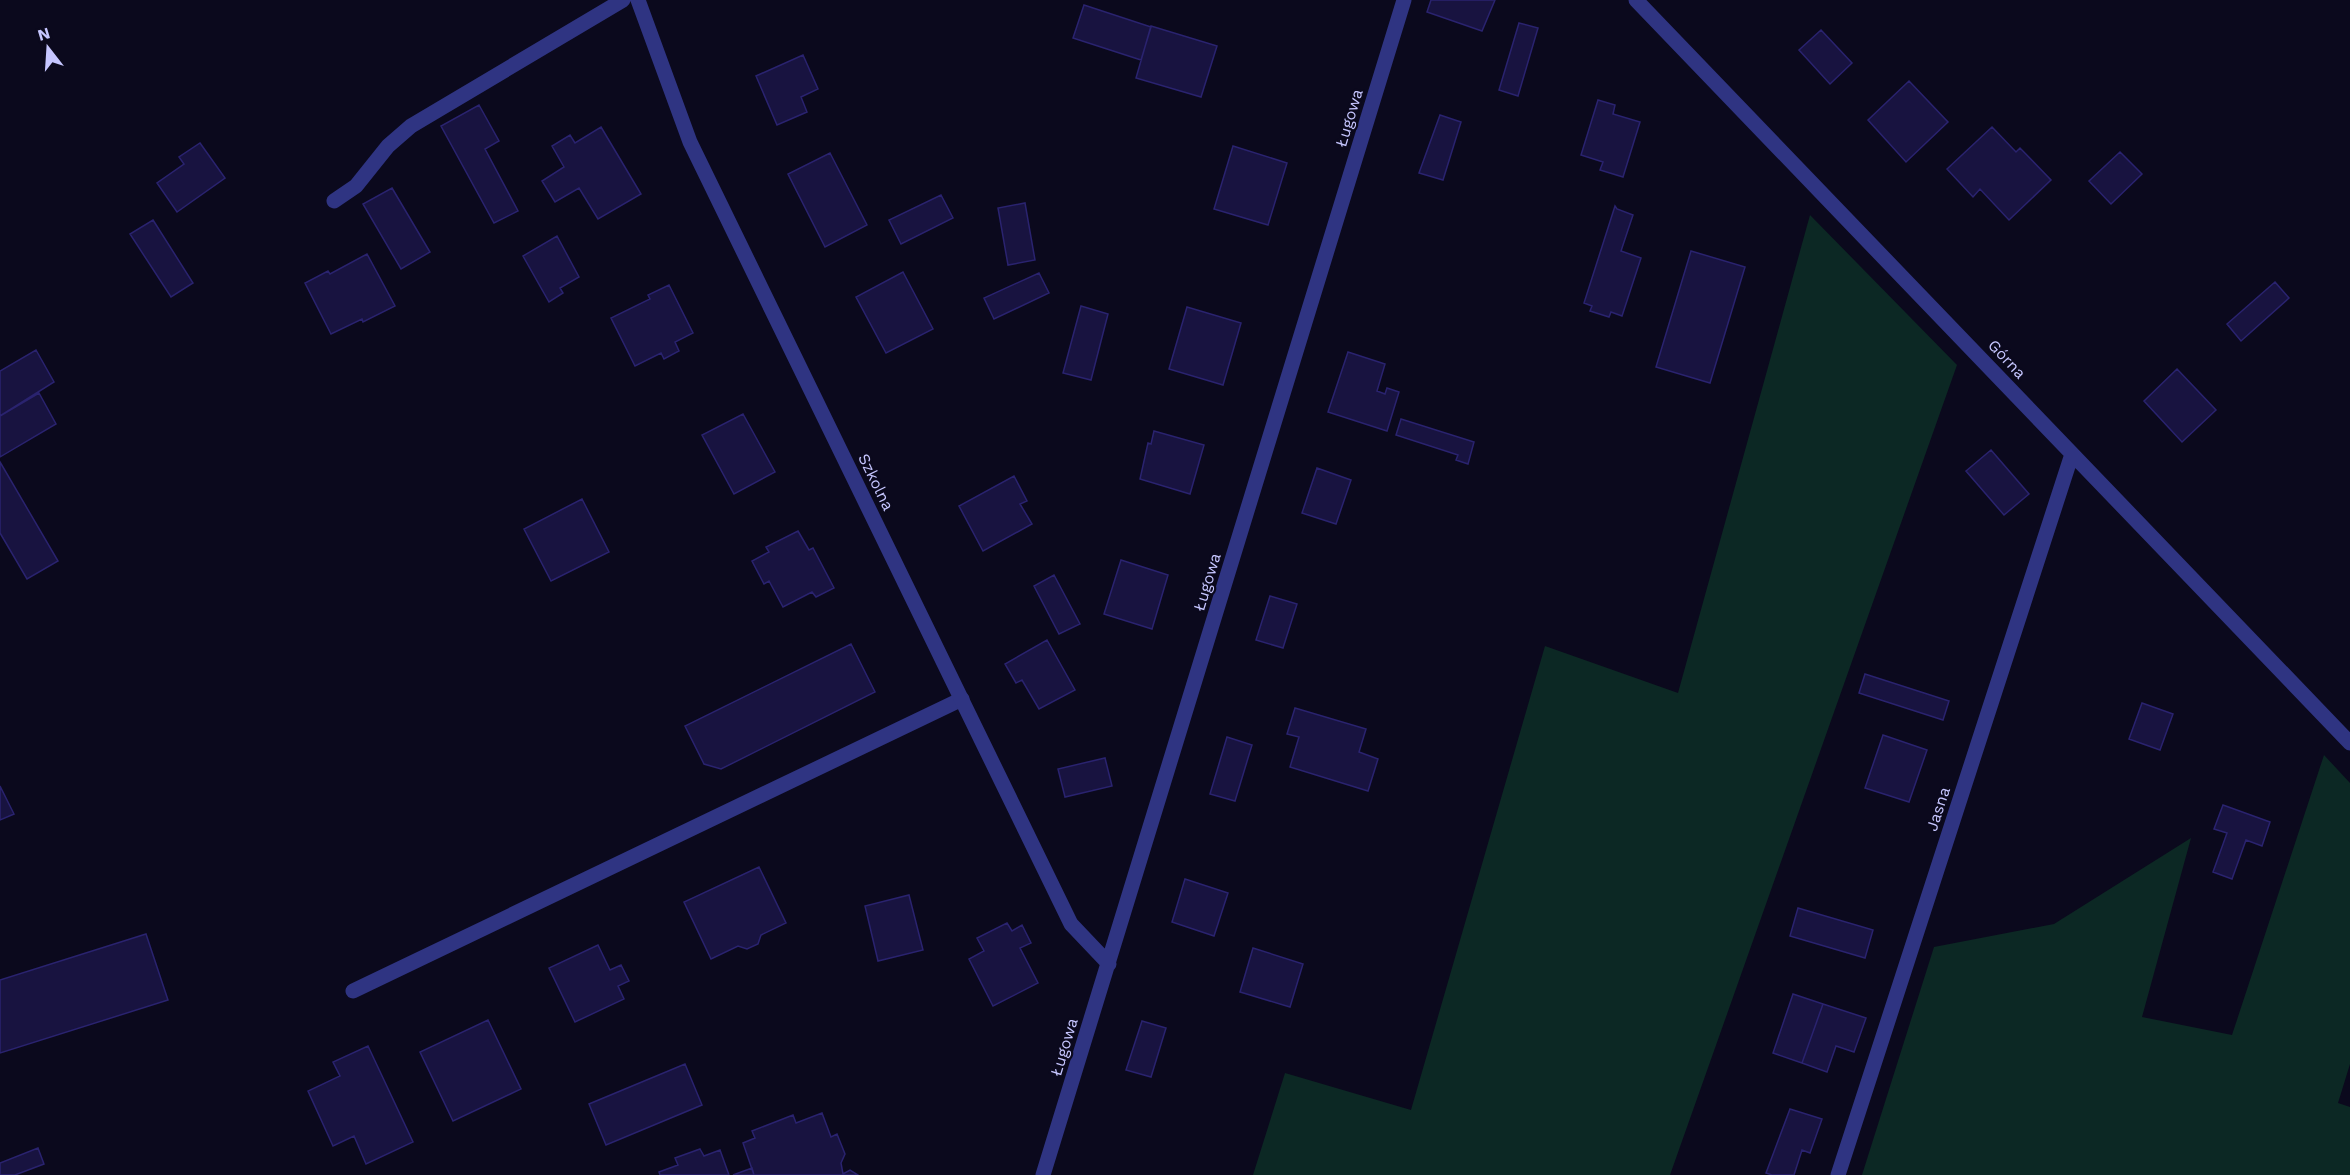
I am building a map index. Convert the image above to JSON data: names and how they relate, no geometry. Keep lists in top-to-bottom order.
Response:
{
  "streets": {
    "street": [
      "Ługowa",
      "Górna",
      "Szkolna",
      "Jasna"
    ]
  },
  "crossings": [
    ["Ługowa", "Szkolna"],
    ["Górna", "Jasna"]
  ],
  "north": "top"
}
